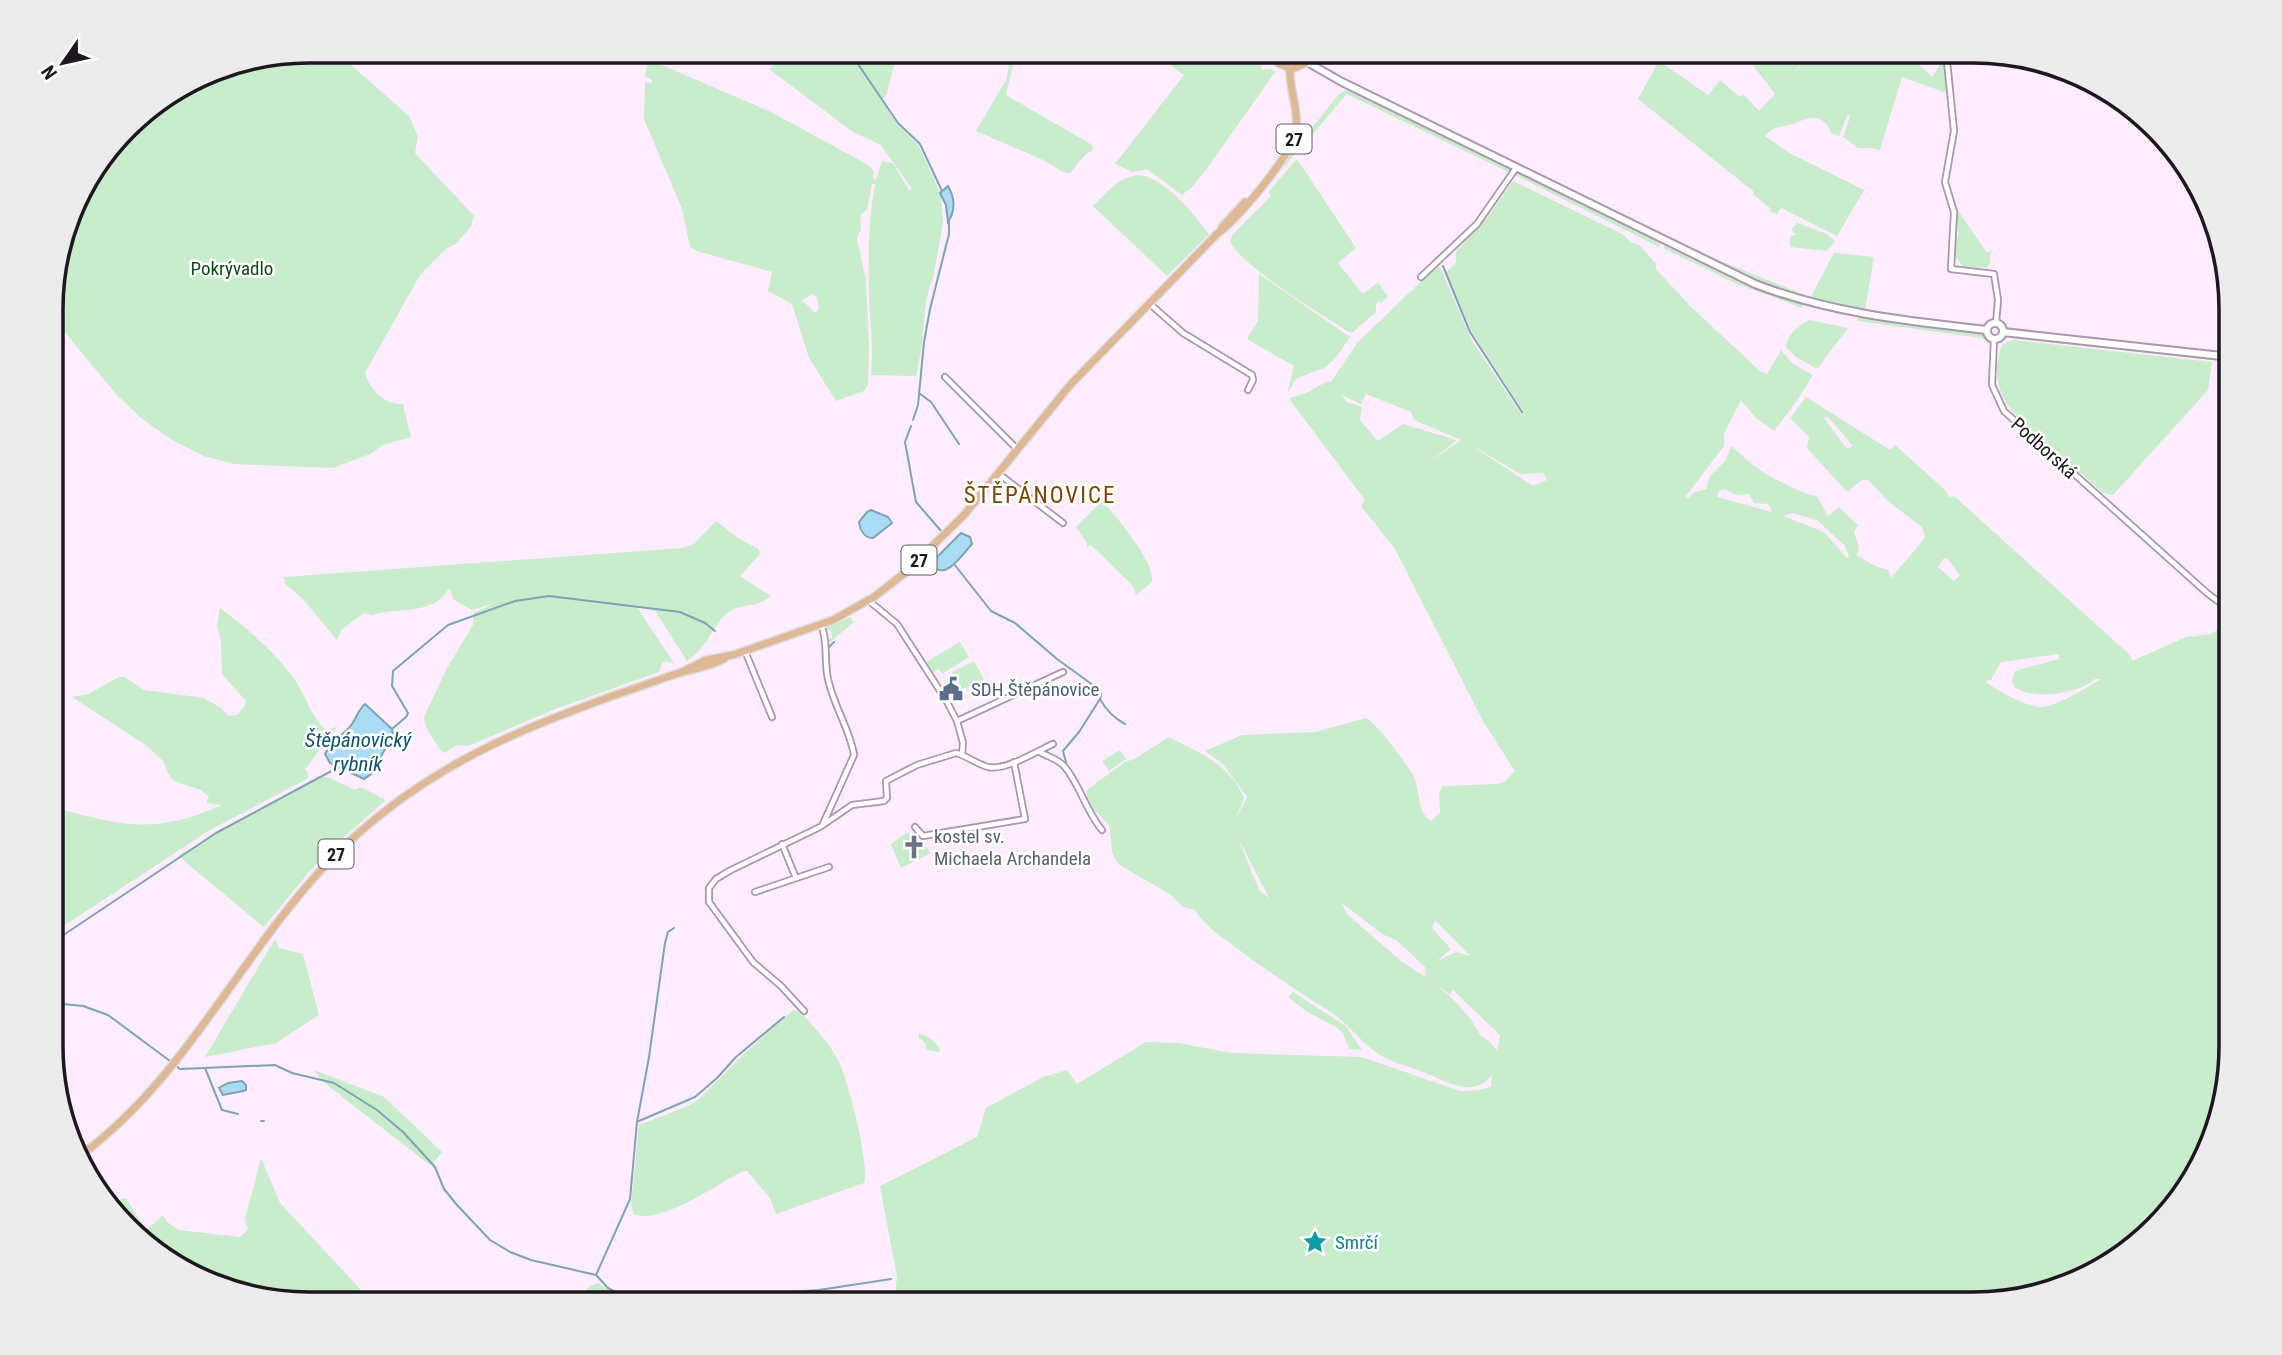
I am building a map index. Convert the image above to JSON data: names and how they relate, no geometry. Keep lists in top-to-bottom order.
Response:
{
  "streets": {
    "main road": ["27"],
    "street": ["Podborská"]
  },
  "districts": ["ŠTĚPÁNOVICE"],
  "water": ["Štěpánovický rybník"],
  "parks": ["Pokrývadlo"],
  "places": {
    "public building": ["SDH Štěpánovice"],
    "church": ["kostel sv. Michaela Archandela"],
    "place": ["Smrčí"]
  },
  "north": "bottom left"
}
